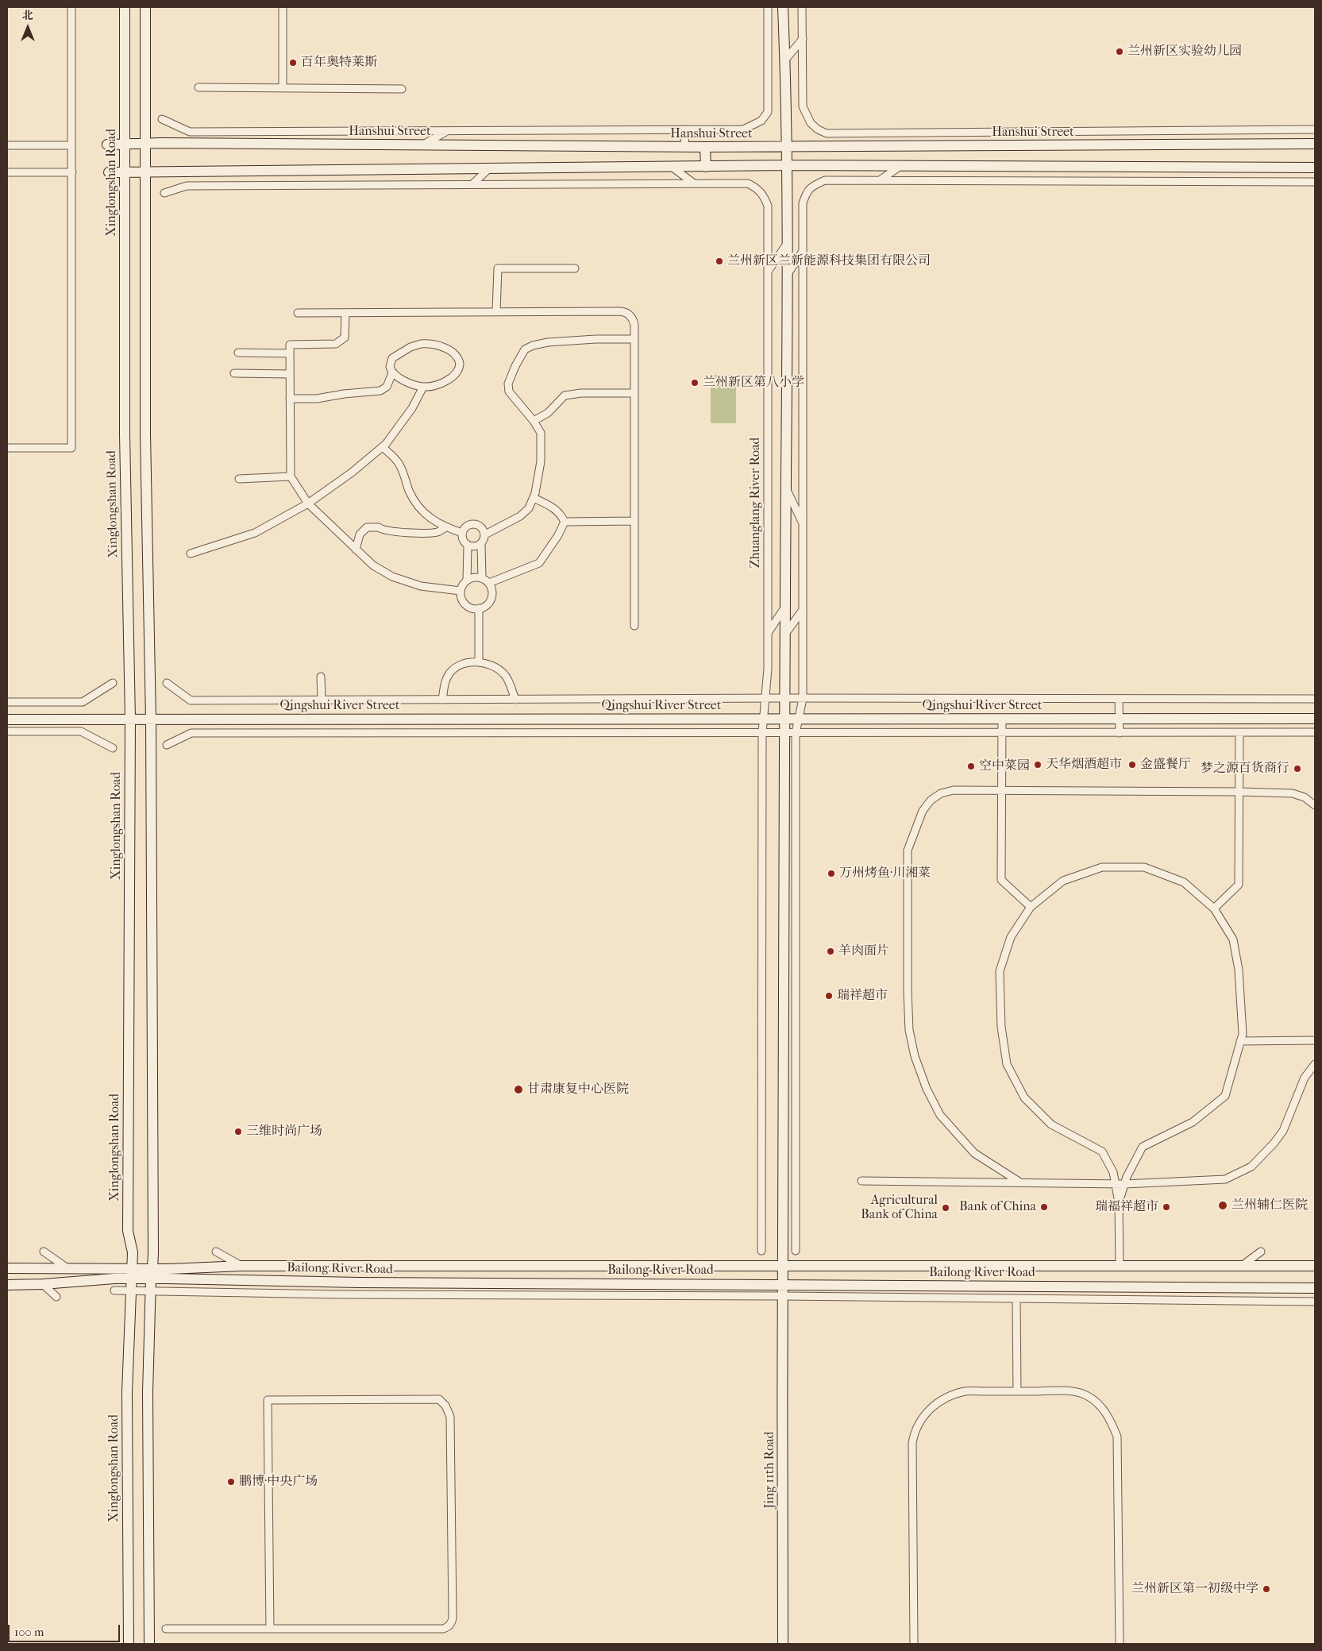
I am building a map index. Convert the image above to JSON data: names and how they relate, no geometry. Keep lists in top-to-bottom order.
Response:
{
  "streets": {
    "street": [
      "Hanshui Street",
      "Xinglongshan Road",
      "Zhuanglang River Road",
      "Qingshui River Street",
      "Bailong River Road",
      "Jing 11th Road"
    ]
  },
  "crossings": [
    ["Hanshui Street", "Xinglongshan Road"],
    ["Hanshui Street", "Jing 11th Road"],
    ["Xinglongshan Road", "Qingshui River Street"],
    ["Xinglongshan Road", "Bailong River Road"],
    ["Zhuanglang River Road", "Qingshui River Street"],
    ["Qingshui River Street", "Jing 11th Road"],
    ["Bailong River Road", "Jing 11th Road"]
  ],
  "places": [
    "兰州新区实验幼儿园",
    "百年奥特莱斯",
    "兰州新区兰新能源科技集团有限公司",
    "兰州新区第八小学",
    "天华烟酒超市",
    "金盛餐厅",
    "空中菜园",
    "梦之源百货商行",
    "万州烤鱼·川湘菜",
    "羊肉面片",
    "瑞祥超市",
    "甘肃康复中心医院",
    "三维时尚广场",
    "兰州辅仁医院",
    "Bank of China",
    "瑞福祥超市",
    "Agricultural Bank of China",
    "鹏博·中央广场",
    "兰州新区第一初级中学"
  ],
  "scale_bar": "100 m",
  "north": "top"
}
